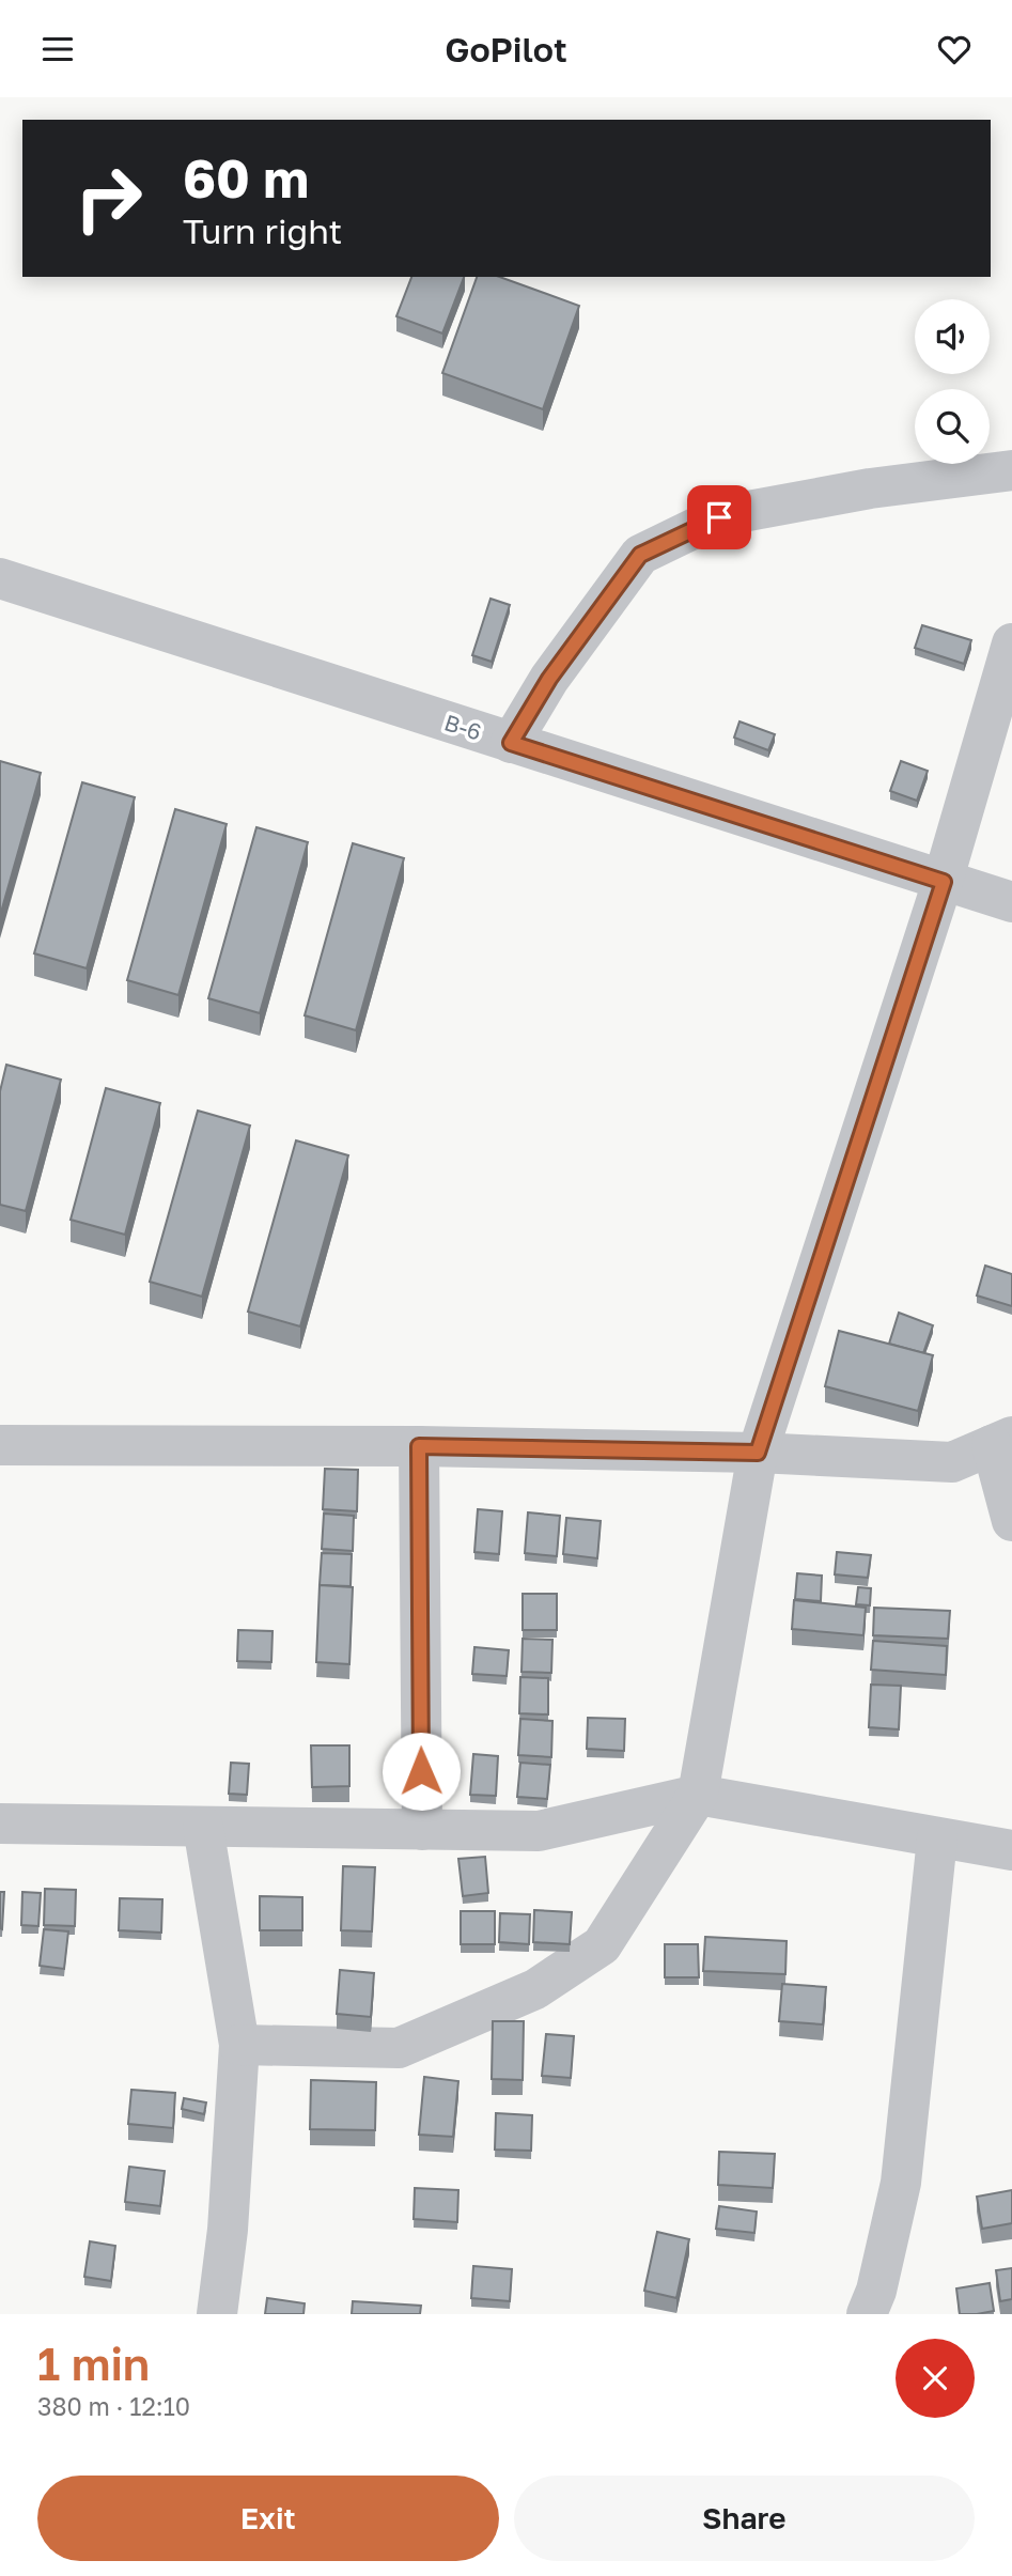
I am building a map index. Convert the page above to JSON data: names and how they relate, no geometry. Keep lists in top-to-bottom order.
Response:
{
  "streets": {
    "street": ["B-6"]
  },
  "page": {
    "header": "GoPilot",
    "turn": ["60 m", "Turn right"],
    "heading": ["1 min", "380 m · 12:10"],
    "buttons": ["Exit", "Share"]
  }
}
